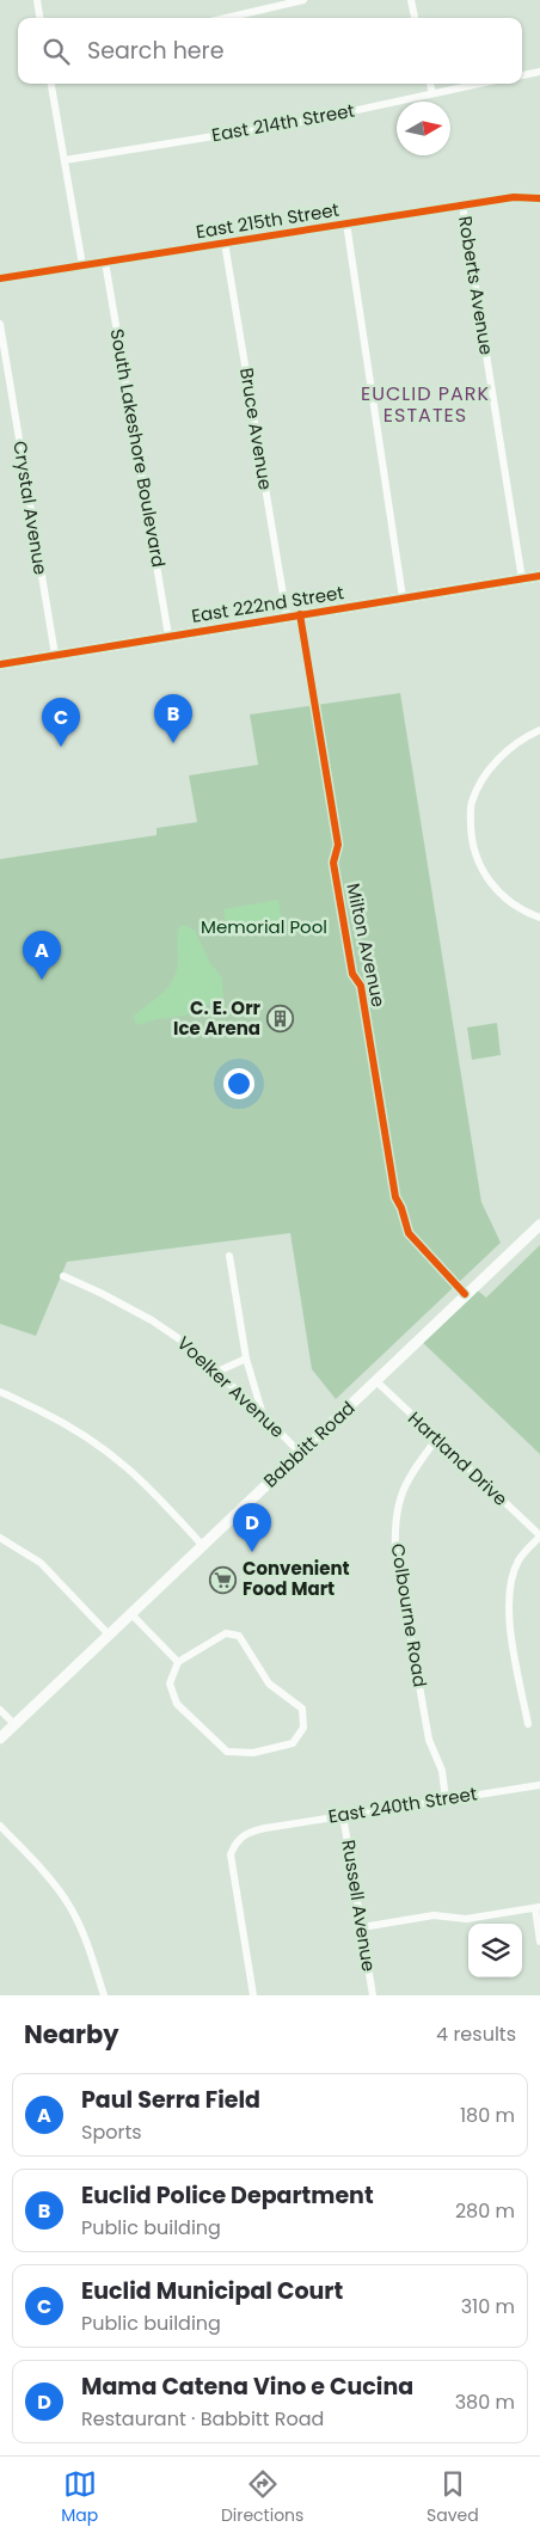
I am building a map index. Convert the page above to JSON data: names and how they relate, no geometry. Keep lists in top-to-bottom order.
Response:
{
  "streets": {
    "main road": ["East 222nd Street", "Babbitt Road"],
    "street": [
      "East 214th Street",
      "East 215th Street",
      "Roberts Avenue",
      "Bruce Avenue",
      "South Lakeshore Boulevard",
      "Crystal Avenue",
      "Milton Avenue",
      "Voelker Avenue",
      "Hartland Drive",
      "Colbourne Road",
      "East 240th Street",
      "Russell Avenue"
    ]
  },
  "crossings": [
    ["East 215th Street", "Roberts Avenue"],
    ["East 215th Street", "Bruce Avenue"],
    ["East 215th Street", "South Lakeshore Boulevard"],
    ["Roberts Avenue", "East 222nd Street"],
    ["Bruce Avenue", "East 222nd Street"],
    ["South Lakeshore Boulevard", "East 222nd Street"],
    ["Crystal Avenue", "East 222nd Street"],
    ["East 222nd Street", "Milton Avenue"],
    ["Milton Avenue", "Babbitt Road"],
    ["Voelker Avenue", "Babbitt Road"],
    ["Babbitt Road", "Hartland Drive"],
    ["Hartland Drive", "Colbourne Road"],
    ["Colbourne Road", "East 240th Street"],
    ["East 240th Street", "Russell Avenue"]
  ],
  "districts": ["EUCLID PARK ESTATES"],
  "parks": ["Memorial Pool"],
  "places": {
    "building": ["C. E. Orr Ice Arena"],
    "supermarket": ["Convenient Food Mart"]
  },
  "north": "right",
  "page": {
    "search": "Search here",
    "pins": [
      "B",
      "C",
      "A",
      "D"
    ],
    "heading": ["Nearby", "4 results"],
    "list": [
      {
        "mark": "A",
        "name": "Paul Serra Field",
        "note": "Sports",
        "value": "180 m"
      },
      {
        "mark": "B",
        "name": "Euclid Police Department",
        "note": "Public building",
        "value": "280 m"
      },
      {
        "mark": "C",
        "name": "Euclid Municipal Court",
        "note": "Public building",
        "value": "310 m"
      },
      {
        "mark": "D",
        "name": "Mama Catena Vino e Cucina",
        "note": "Restaurant · Babbitt Road",
        "value": "380 m"
      }
    ],
    "nav": ["Map", "Directions", "Saved"]
  }
}
